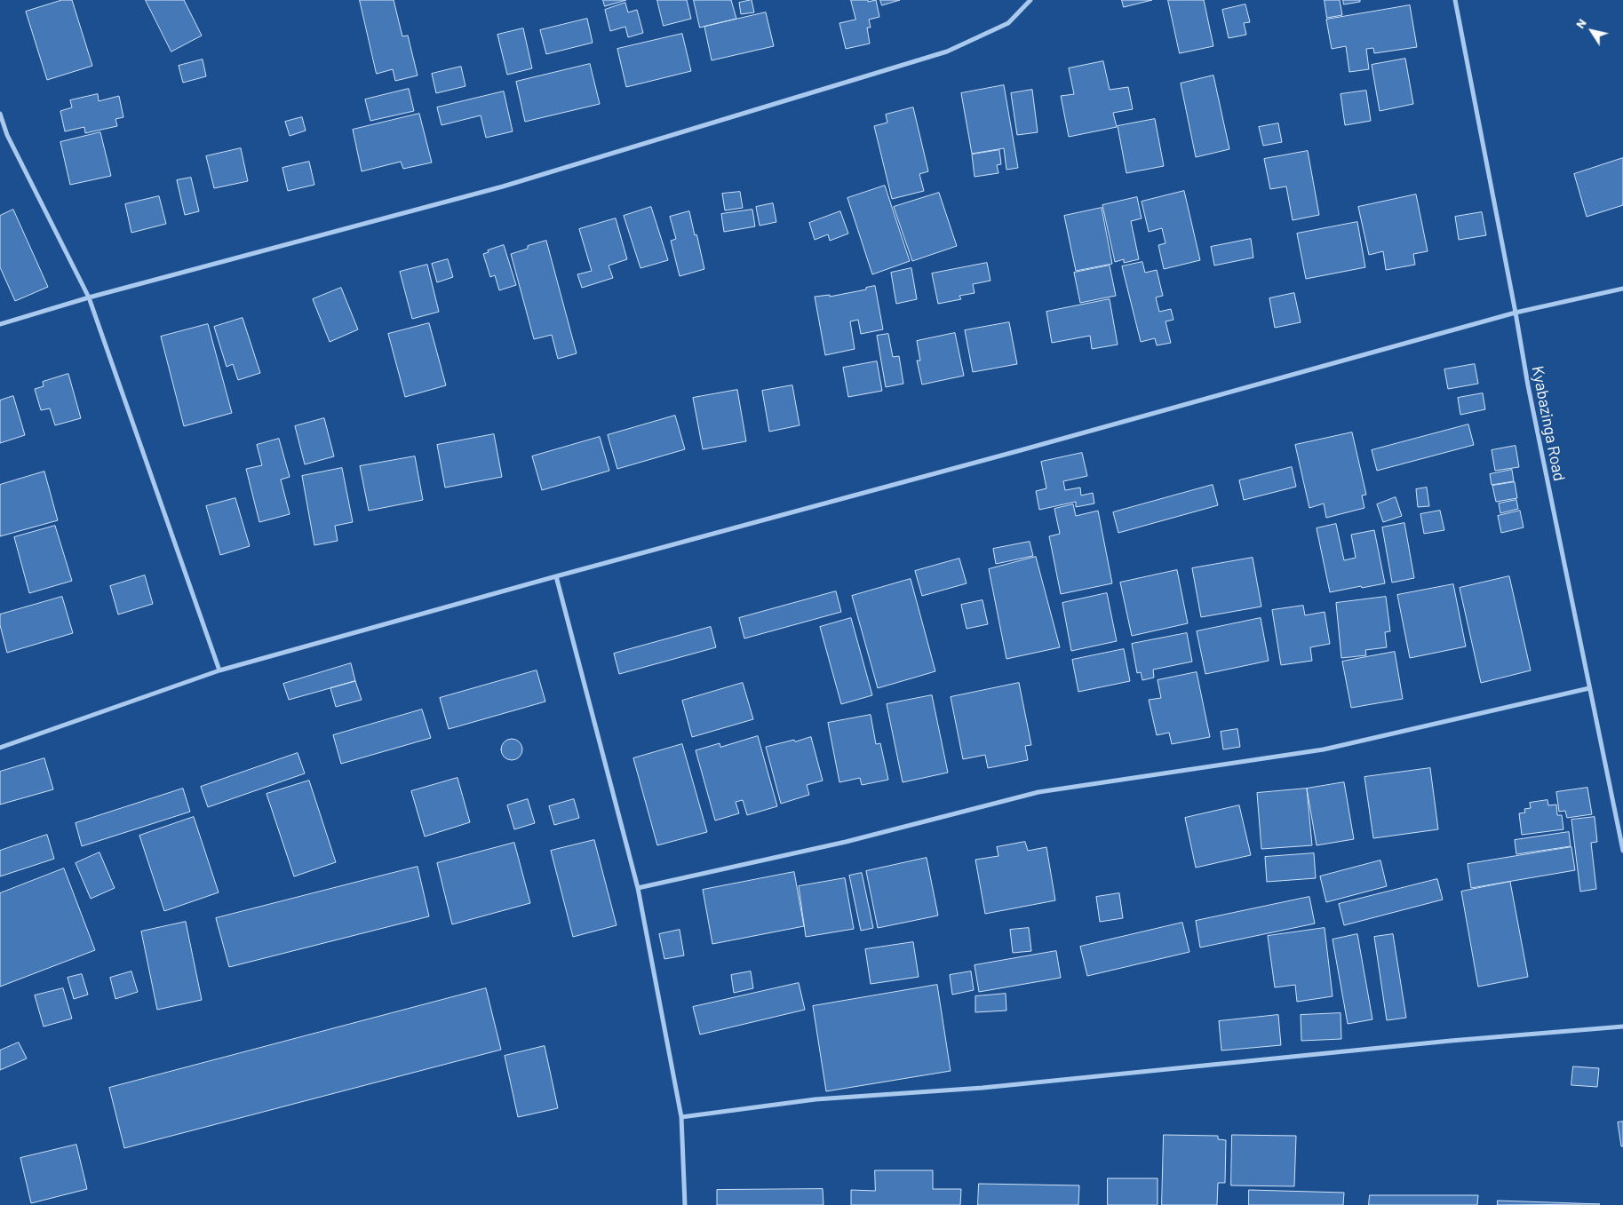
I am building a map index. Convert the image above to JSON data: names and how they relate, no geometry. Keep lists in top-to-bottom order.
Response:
{
  "streets": {
    "street": ["Kyabazinga Road"]
  },
  "north": "top left"
}
